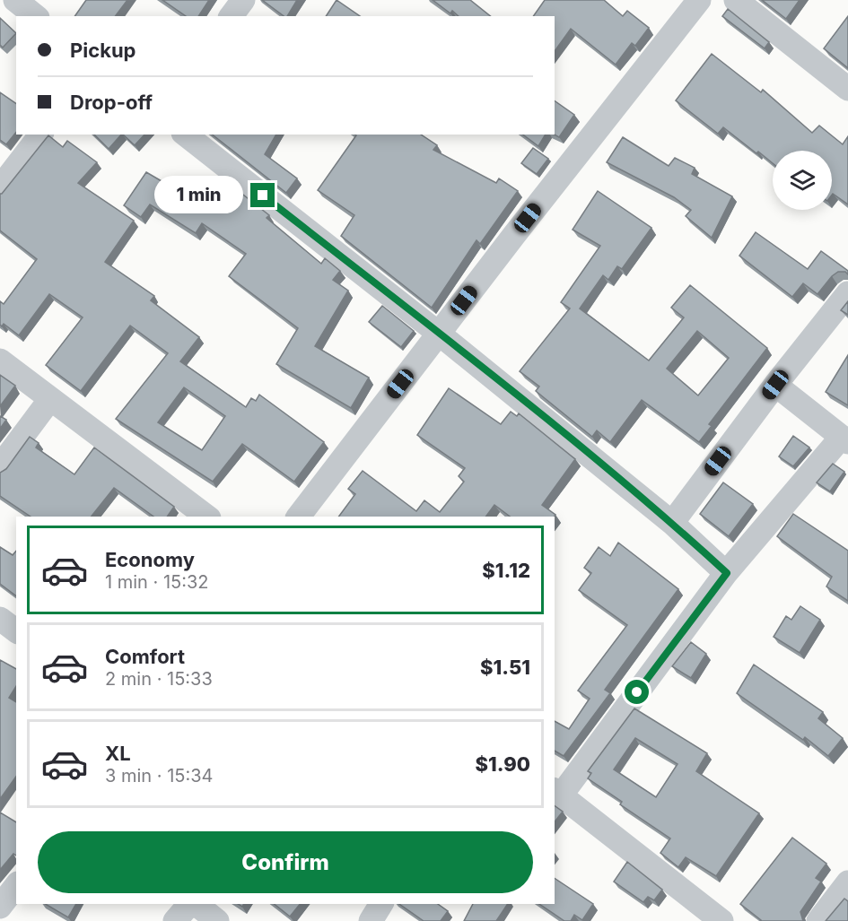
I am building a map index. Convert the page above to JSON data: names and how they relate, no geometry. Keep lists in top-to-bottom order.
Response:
{
  "page": {
    "banner": ["Pickup", "Drop-off"],
    "bubble": "1 min",
    "list": [
      {
        "name": "Economy",
        "note": "1 min · 15:32",
        "value": "$1.12"
      },
      {
        "name": "Comfort",
        "note": "2 min · 15:33",
        "value": "$1.51"
      },
      {
        "name": "XL",
        "note": "3 min · 15:34",
        "value": "$1.90"
      }
    ],
    "buttons": "Confirm"
  }
}
